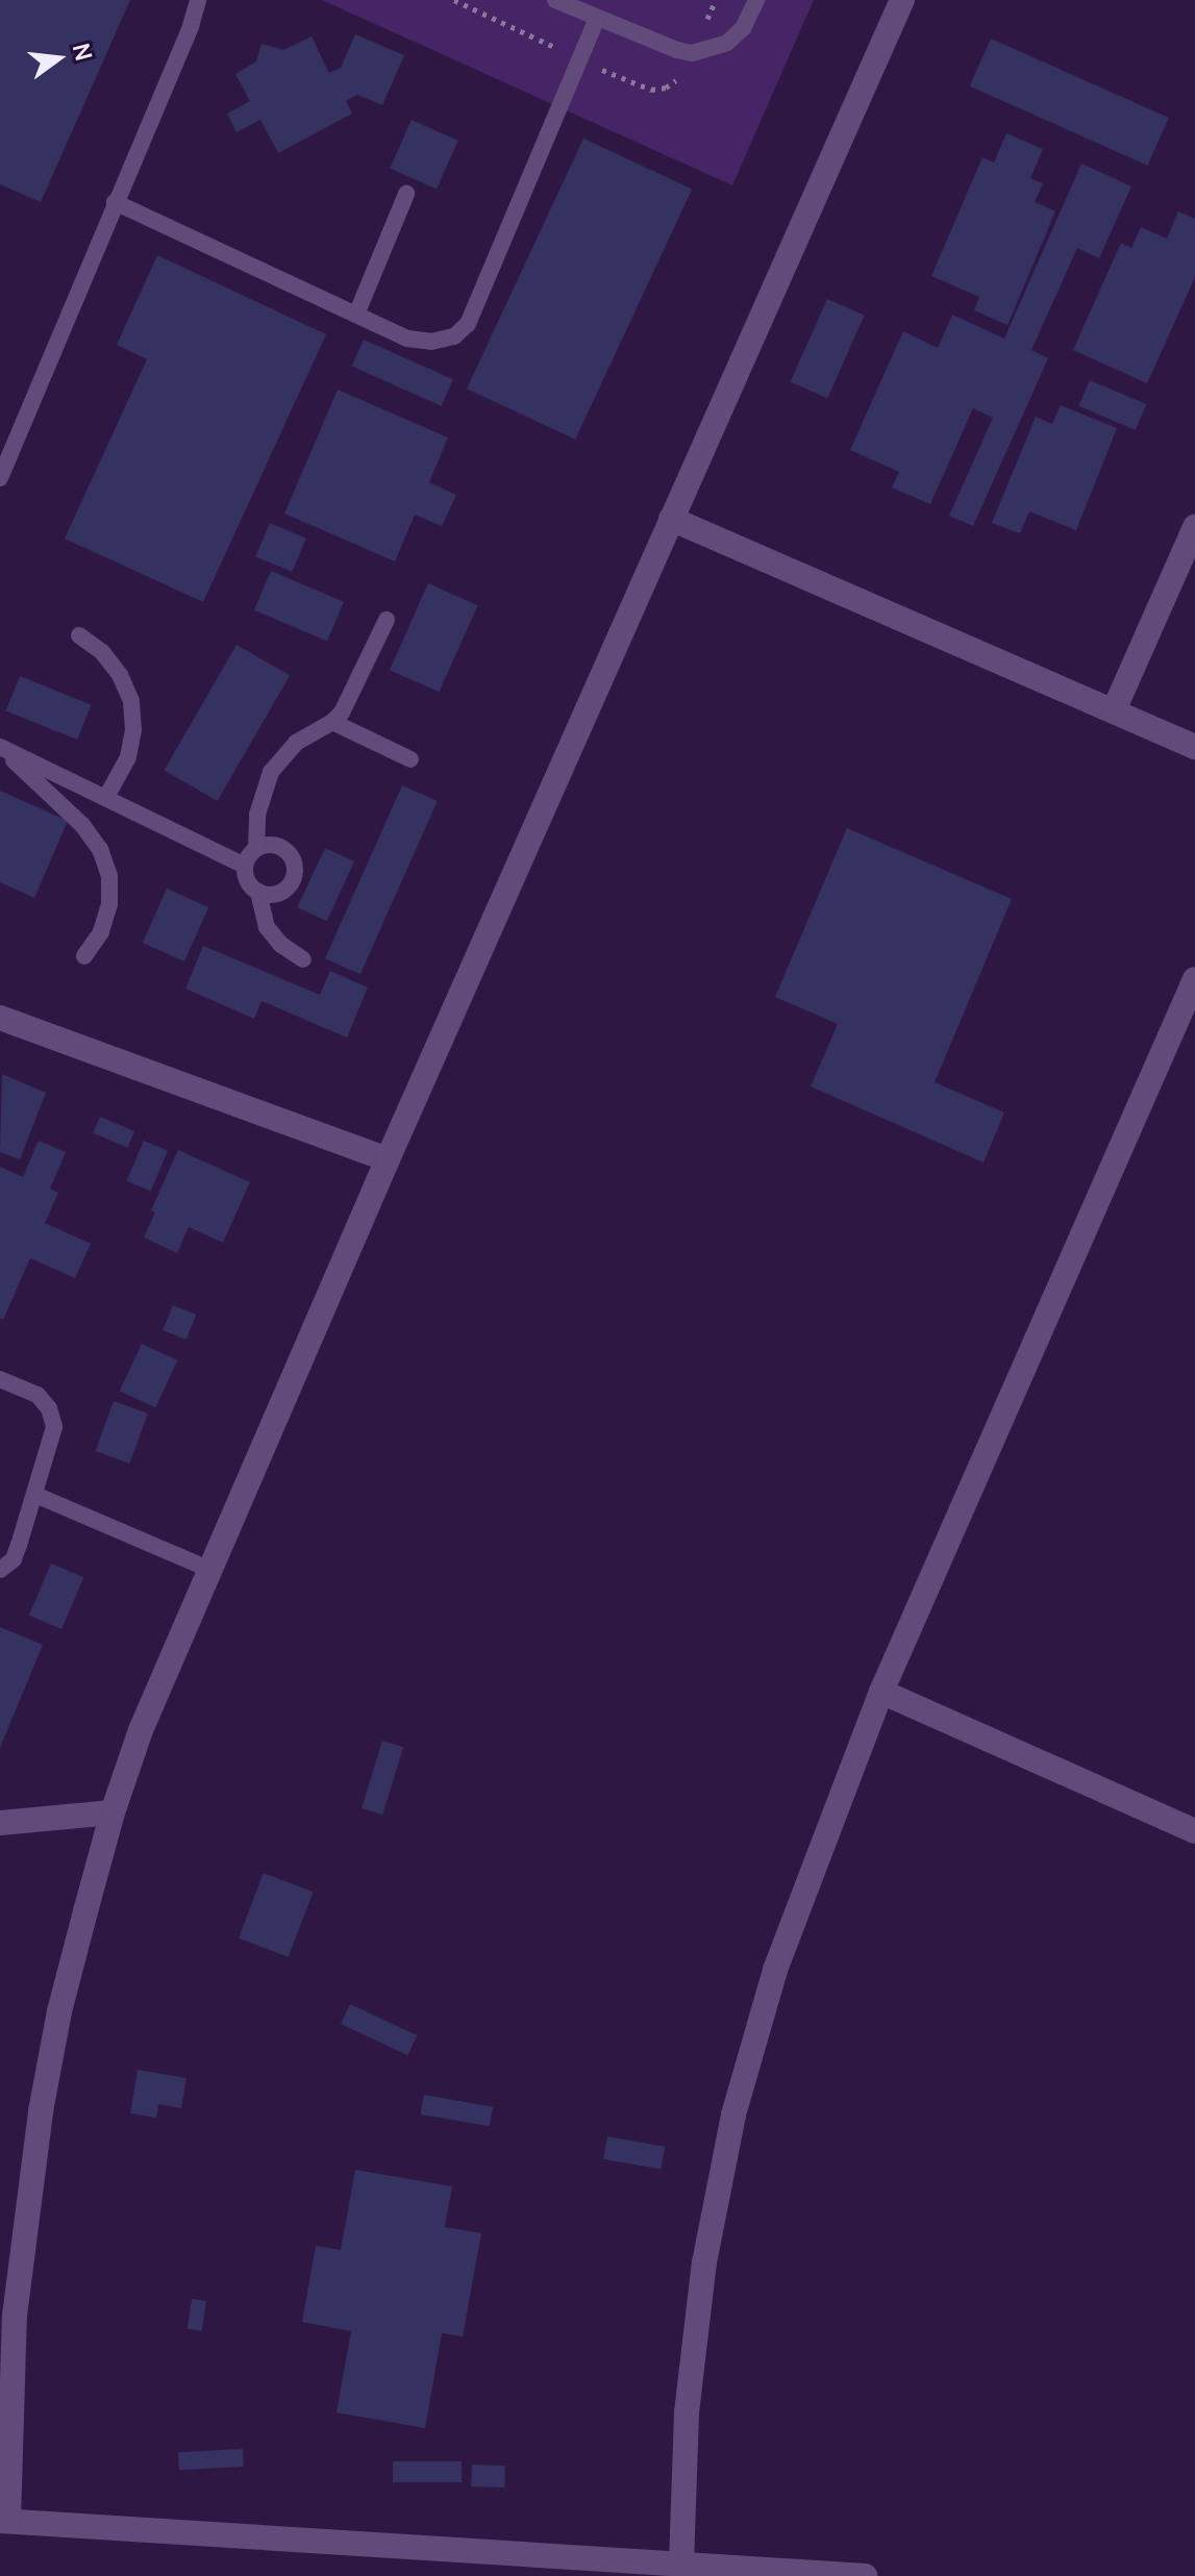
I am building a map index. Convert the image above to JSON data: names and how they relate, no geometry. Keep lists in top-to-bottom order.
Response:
{
  "north": "right"
}
